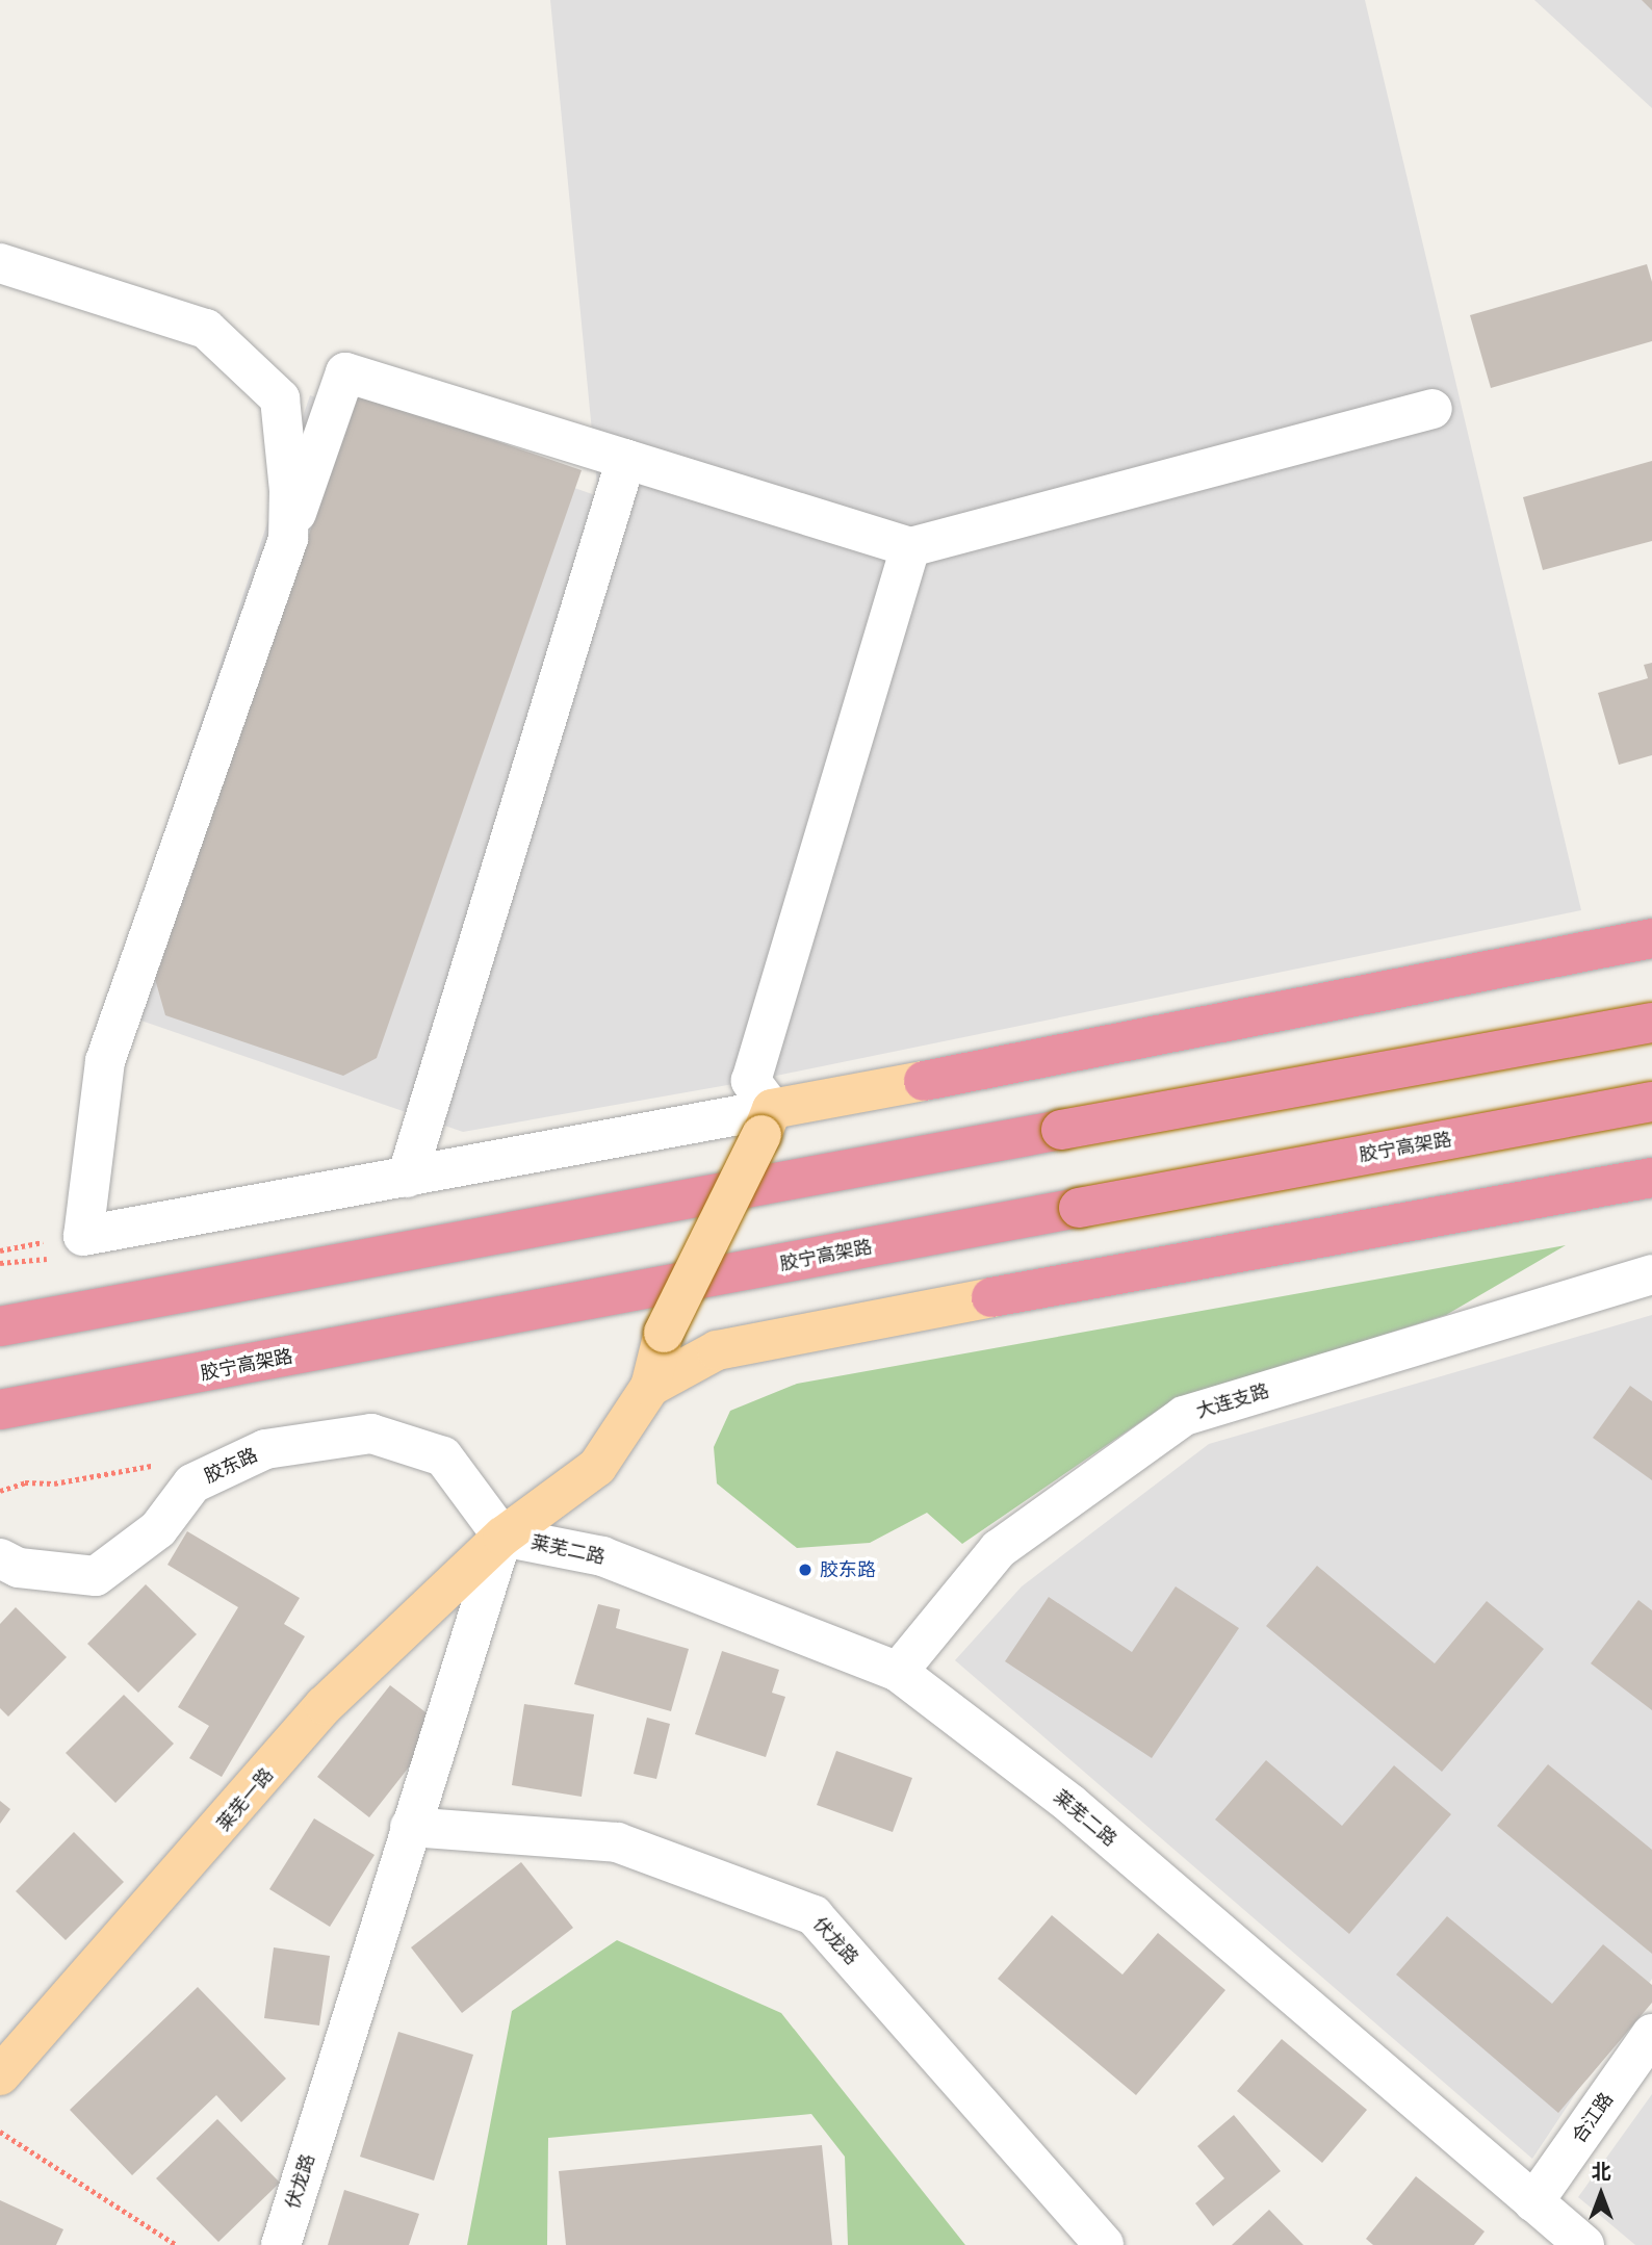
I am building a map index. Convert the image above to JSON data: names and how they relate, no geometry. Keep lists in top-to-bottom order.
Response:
{
  "streets": {
    "highway": ["胶宁高架路"],
    "main road": ["莱芜一路"],
    "street": [
      "大连支路",
      "胶东路",
      "莱芜二路",
      "伏龙路",
      "合江路"
    ]
  },
  "crossings": [
    ["大连支路", "莱芜二路"],
    ["胶东路", "莱芜二路"],
    ["胶东路", "莱芜一路"],
    ["胶东路", "伏龙路"],
    ["莱芜二路", "莱芜一路"],
    ["莱芜二路", "伏龙路"],
    ["莱芜二路", "合江路"],
    ["莱芜一路", "伏龙路"]
  ],
  "places": ["胶东路"],
  "north": "top"
}
